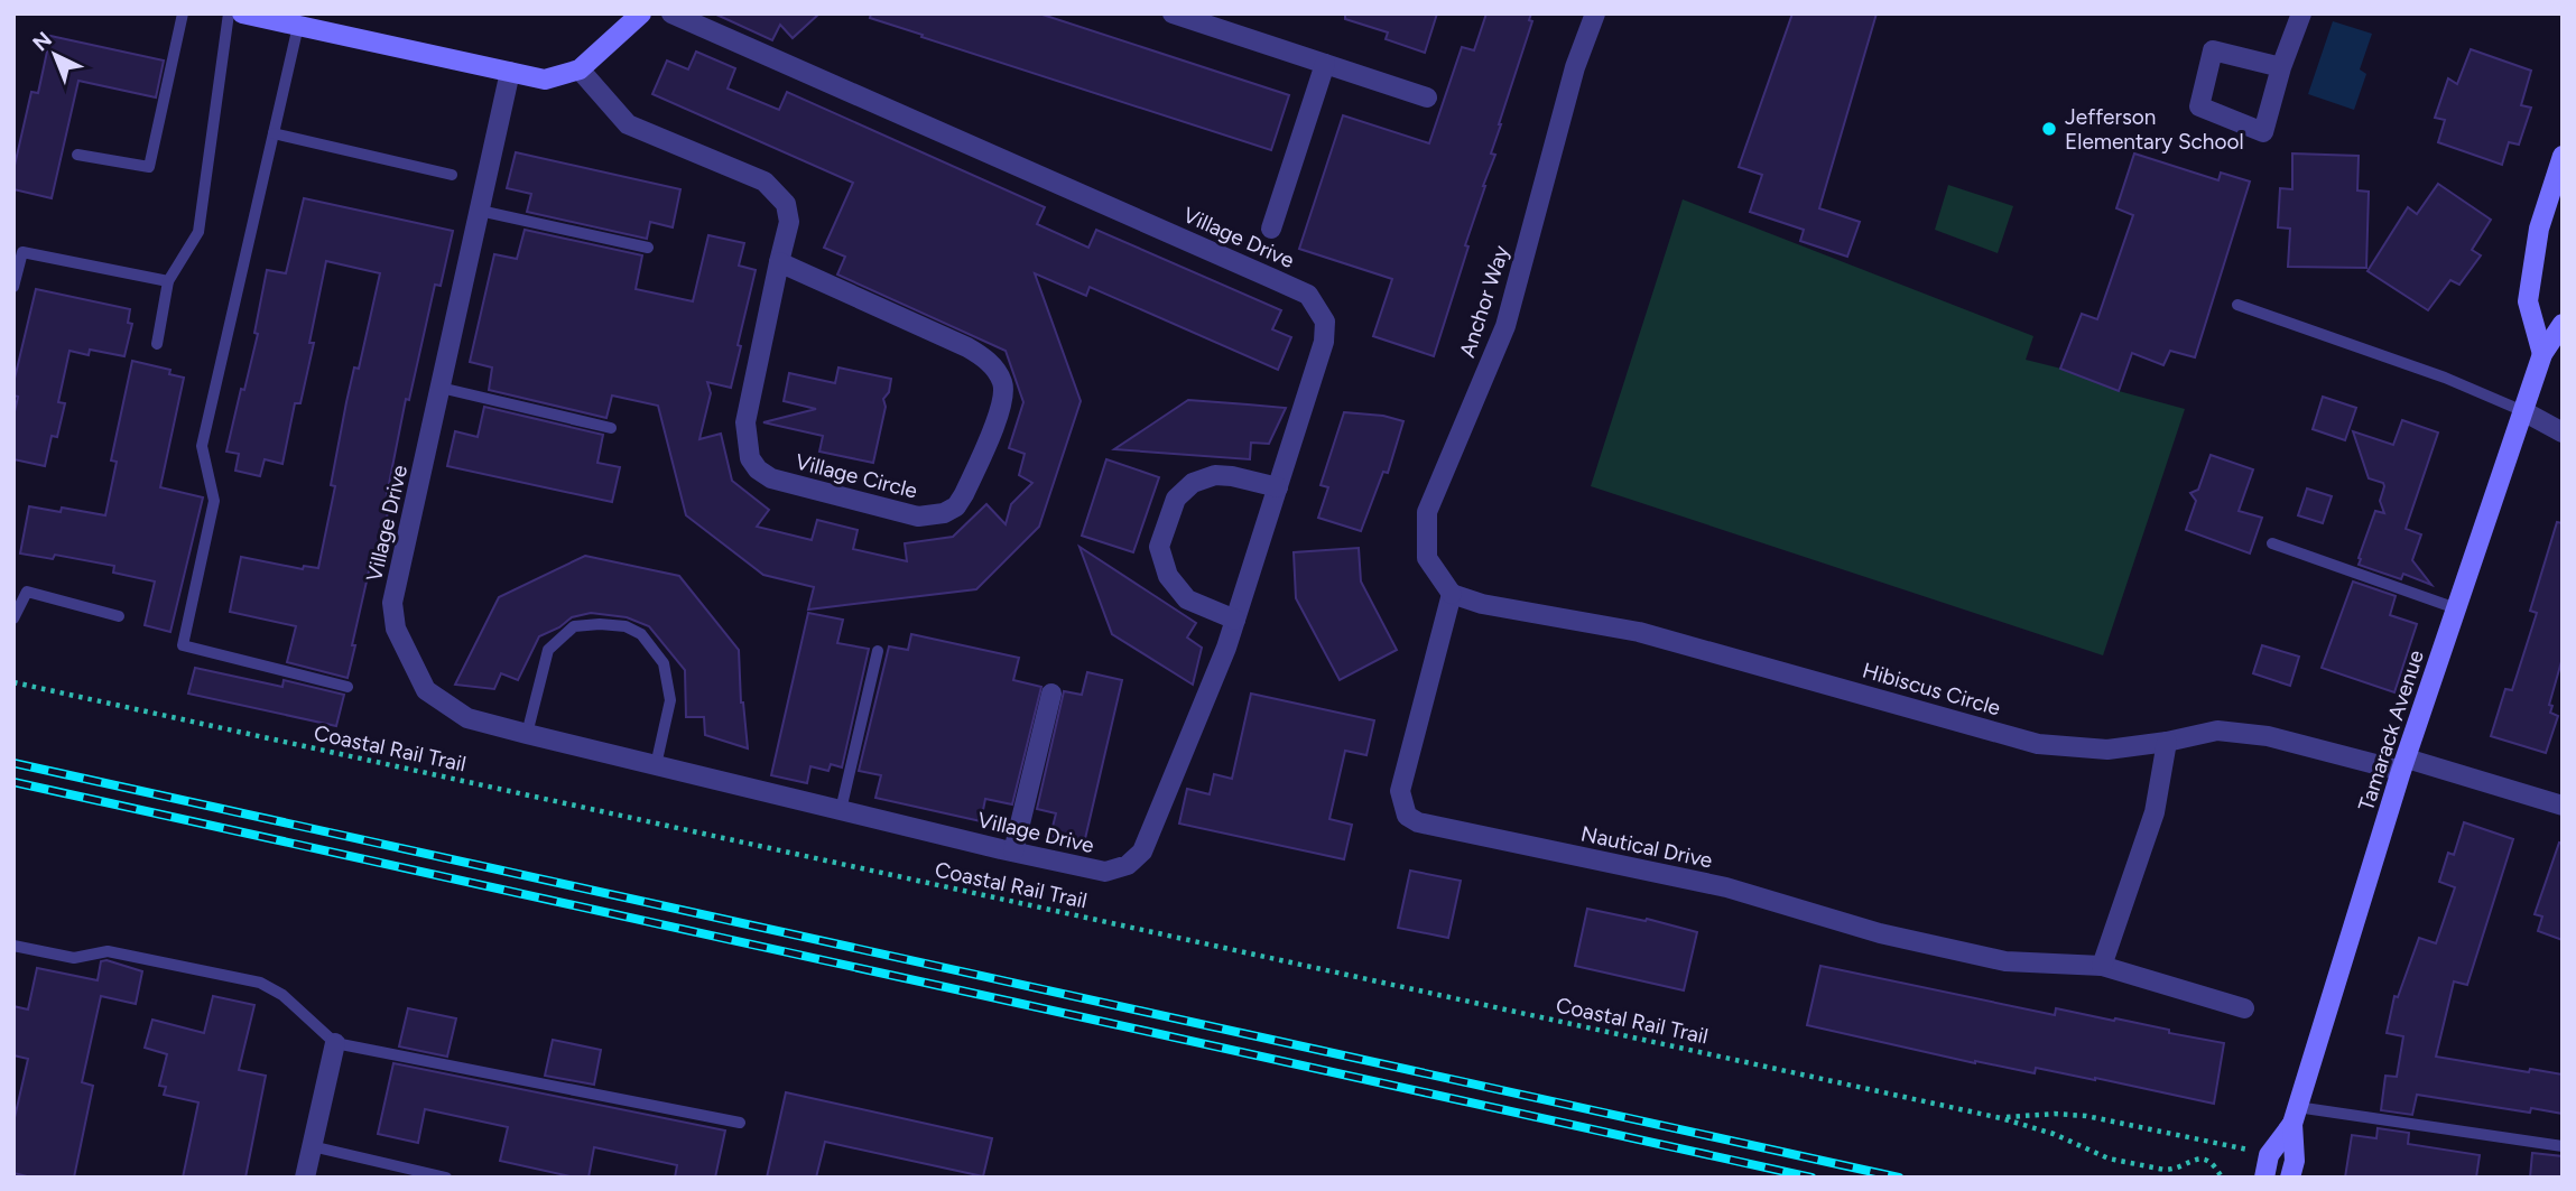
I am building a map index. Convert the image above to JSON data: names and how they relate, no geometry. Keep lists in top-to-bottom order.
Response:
{
  "streets": {
    "main road": ["Tamarack Avenue"],
    "street": [
      "Village Drive",
      "Anchor Way",
      "Village Circle",
      "Hibiscus Circle",
      "Nautical Drive"
    ],
    "path": ["Coastal Rail Trail"]
  },
  "crossings": [
    ["Anchor Way", "Hibiscus Circle"],
    ["Anchor Way", "Nautical Drive"],
    ["Hibiscus Circle", "Tamarack Avenue"],
    ["Hibiscus Circle", "Nautical Drive"],
    ["Tamarack Avenue", "Coastal Rail Trail"]
  ],
  "places": ["Jefferson Elementary School"],
  "north": "top left"
}
